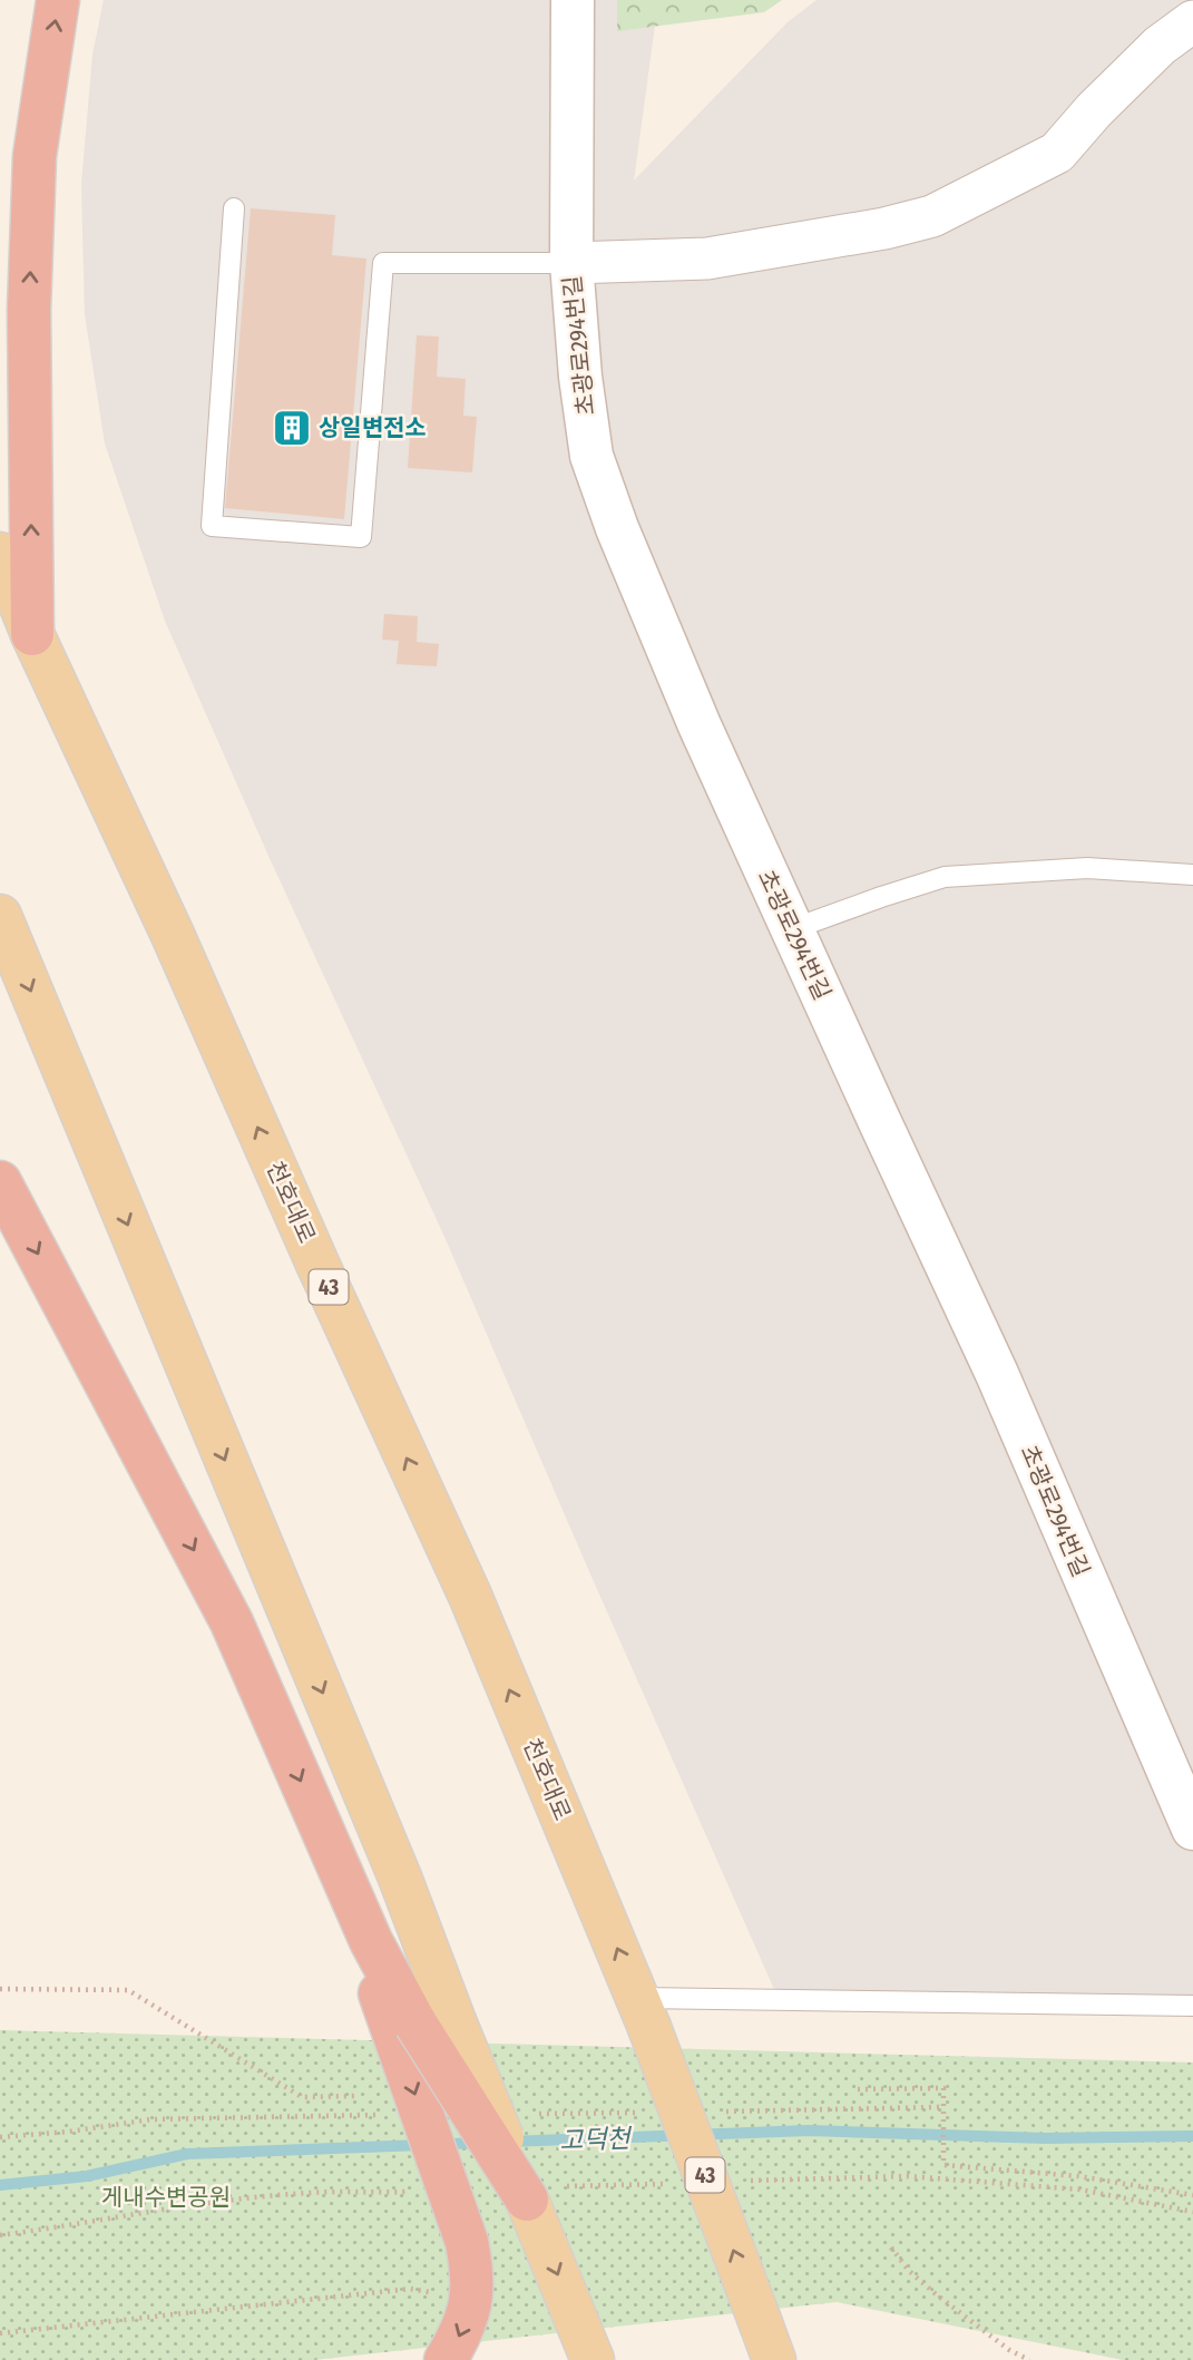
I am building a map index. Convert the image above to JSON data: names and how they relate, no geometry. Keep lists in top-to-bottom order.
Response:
{
  "streets": {
    "main road": ["천호대로", "43"],
    "street": ["초광로294번길"]
  },
  "crossings": [
    ["천호대로", "43"]
  ],
  "water": ["고덕천"],
  "parks": ["게내수변공원"],
  "places": {
    "building": ["상일변전소"]
  }
}
